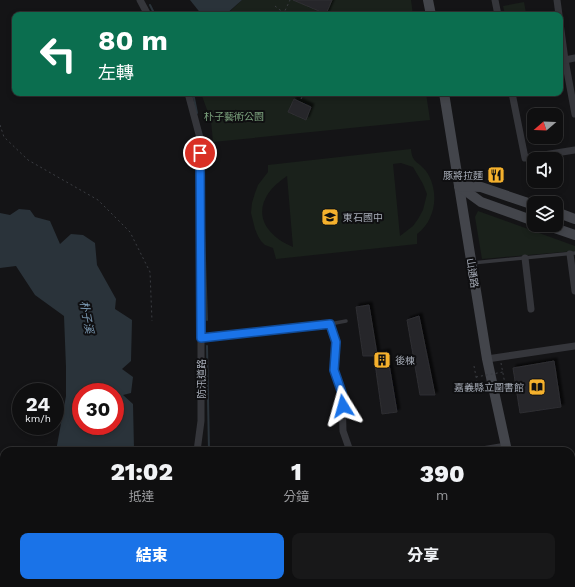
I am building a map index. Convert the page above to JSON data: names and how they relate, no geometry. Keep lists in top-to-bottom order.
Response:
{
  "streets": {
    "main road": ["山通路"],
    "street": ["防汛道路"]
  },
  "water": ["朴子溪"],
  "parks": ["朴子藝術公園"],
  "places": {
    "restaurant": ["豚將拉麵"],
    "school or university": ["東石國中"],
    "building": ["後棟"],
    "library": ["嘉義縣立圖書館"]
  },
  "north": "left",
  "page": {
    "turn": ["80 m", "左轉"],
    "speed": "24 km/h",
    "limit": "30",
    "eta": [
      "21:02",
      "抵達",
      "1",
      "分鐘",
      "390",
      "m"
    ],
    "buttons": ["結束", "分享"]
  }
}
